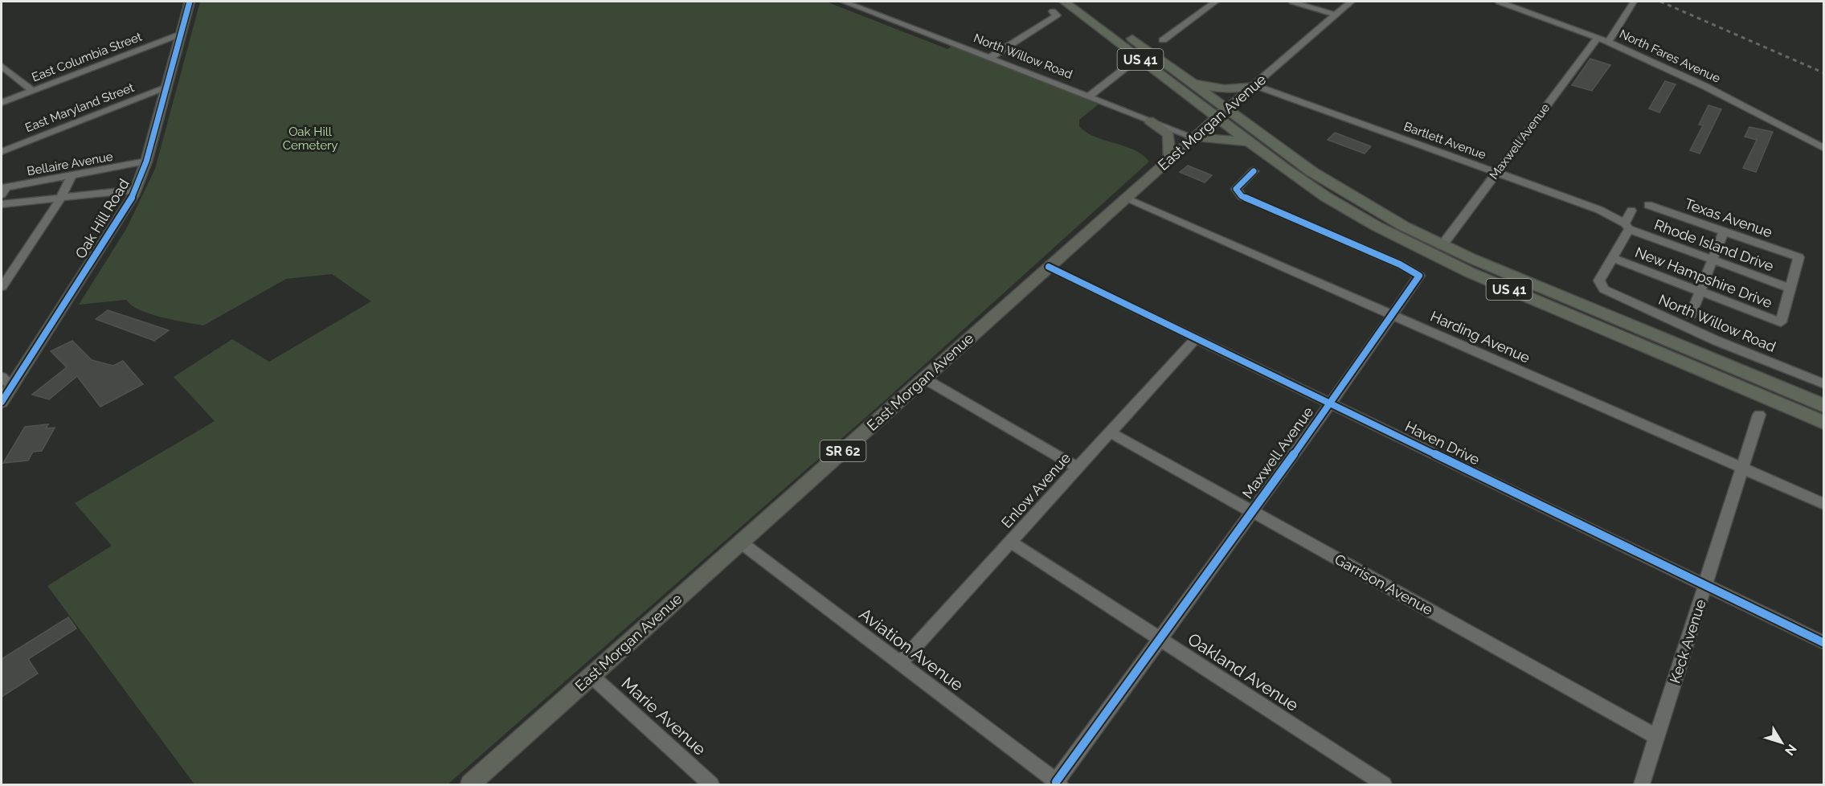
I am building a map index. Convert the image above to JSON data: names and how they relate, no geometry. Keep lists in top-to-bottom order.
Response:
{
  "streets": {
    "highway": ["US 41"],
    "main road": ["East Morgan Avenue", "Oak Hill Road", "SR 62"],
    "street": [
      "North Willow Road",
      "North Fares Avenue",
      "East Columbia Street",
      "East Maryland Street",
      "Bartlett Avenue",
      "Maxwell Avenue",
      "Bellaire Avenue",
      "Texas Avenue",
      "Rhode Island Drive",
      "New Hampshire Drive",
      "Harding Avenue",
      "Haven Drive",
      "Enlow Avenue",
      "Garrison Avenue",
      "Keck Avenue",
      "Aviation Avenue",
      "Oakland Avenue",
      "Marie Avenue"
    ]
  },
  "crossings": [
    ["North Willow Road", "East Morgan Avenue"],
    ["North Willow Road", "New Hampshire Drive"],
    ["North Fares Avenue", "Maxwell Avenue"],
    ["East Columbia Street", "Oak Hill Road"],
    ["US 41", "East Morgan Avenue"],
    ["US 41", "Maxwell Avenue"],
    ["East Maryland Street", "Oak Hill Road"],
    ["East Morgan Avenue", "Bartlett Avenue"],
    ["East Morgan Avenue", "Harding Avenue"],
    ["East Morgan Avenue", "Haven Drive"],
    ["East Morgan Avenue", "Aviation Avenue"],
    ["East Morgan Avenue", "Marie Avenue"],
    ["Bartlett Avenue", "Maxwell Avenue"],
    ["Bartlett Avenue", "Rhode Island Drive"],
    ["Maxwell Avenue", "Harding Avenue"],
    ["Maxwell Avenue", "Haven Drive"],
    ["Maxwell Avenue", "Garrison Avenue"],
    ["Maxwell Avenue", "Aviation Avenue"],
    ["Maxwell Avenue", "Oakland Avenue"],
    ["Bellaire Avenue", "Oak Hill Road"],
    ["Texas Avenue", "Rhode Island Drive"],
    ["Texas Avenue", "New Hampshire Drive"],
    ["Rhode Island Drive", "New Hampshire Drive"],
    ["Harding Avenue", "Keck Avenue"],
    ["Haven Drive", "Enlow Avenue"],
    ["Haven Drive", "Keck Avenue"],
    ["Enlow Avenue", "Garrison Avenue"],
    ["Enlow Avenue", "Aviation Avenue"],
    ["Enlow Avenue", "Oakland Avenue"],
    ["Garrison Avenue", "Keck Avenue"]
  ],
  "parks": ["Oak Hill Cemetery"],
  "north": "bottom right"
}
